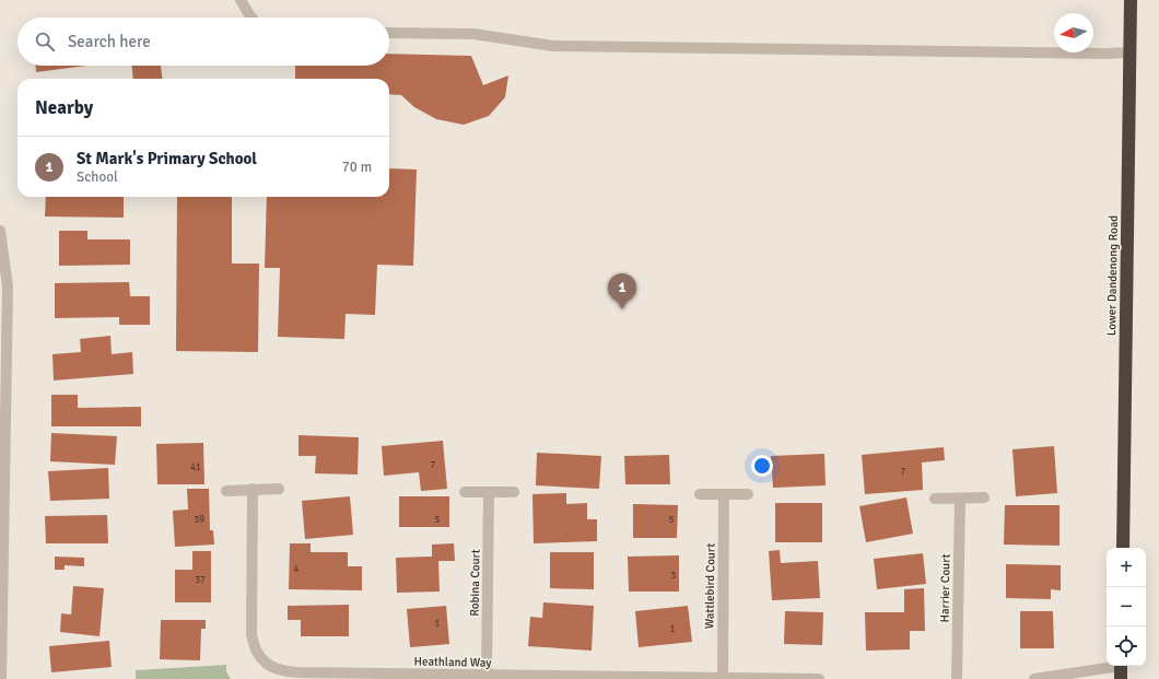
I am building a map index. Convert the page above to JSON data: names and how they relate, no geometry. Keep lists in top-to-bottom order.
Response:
{
  "streets": {
    "highway": ["Lower Dandenong Road"],
    "street": [
      "Robina Court",
      "Wattlebird Court",
      "Harrier Court",
      "Heathland Way"
    ]
  },
  "crossings": [
    ["Robina Court", "Heathland Way"],
    ["Wattlebird Court", "Heathland Way"]
  ],
  "house_numbers": [
    "7",
    "41",
    "7",
    "39",
    "5",
    "5",
    "4",
    "3",
    "37",
    "1",
    "1"
  ],
  "north": "left",
  "page": {
    "search": "Search here",
    "heading": "Nearby",
    "list": [
      {
        "mark": "1",
        "name": "St Mark's Primary School",
        "note": "School",
        "value": "70 m"
      }
    ],
    "pins": "1",
    "map_buttons": ["+", "−"]
  }
}
